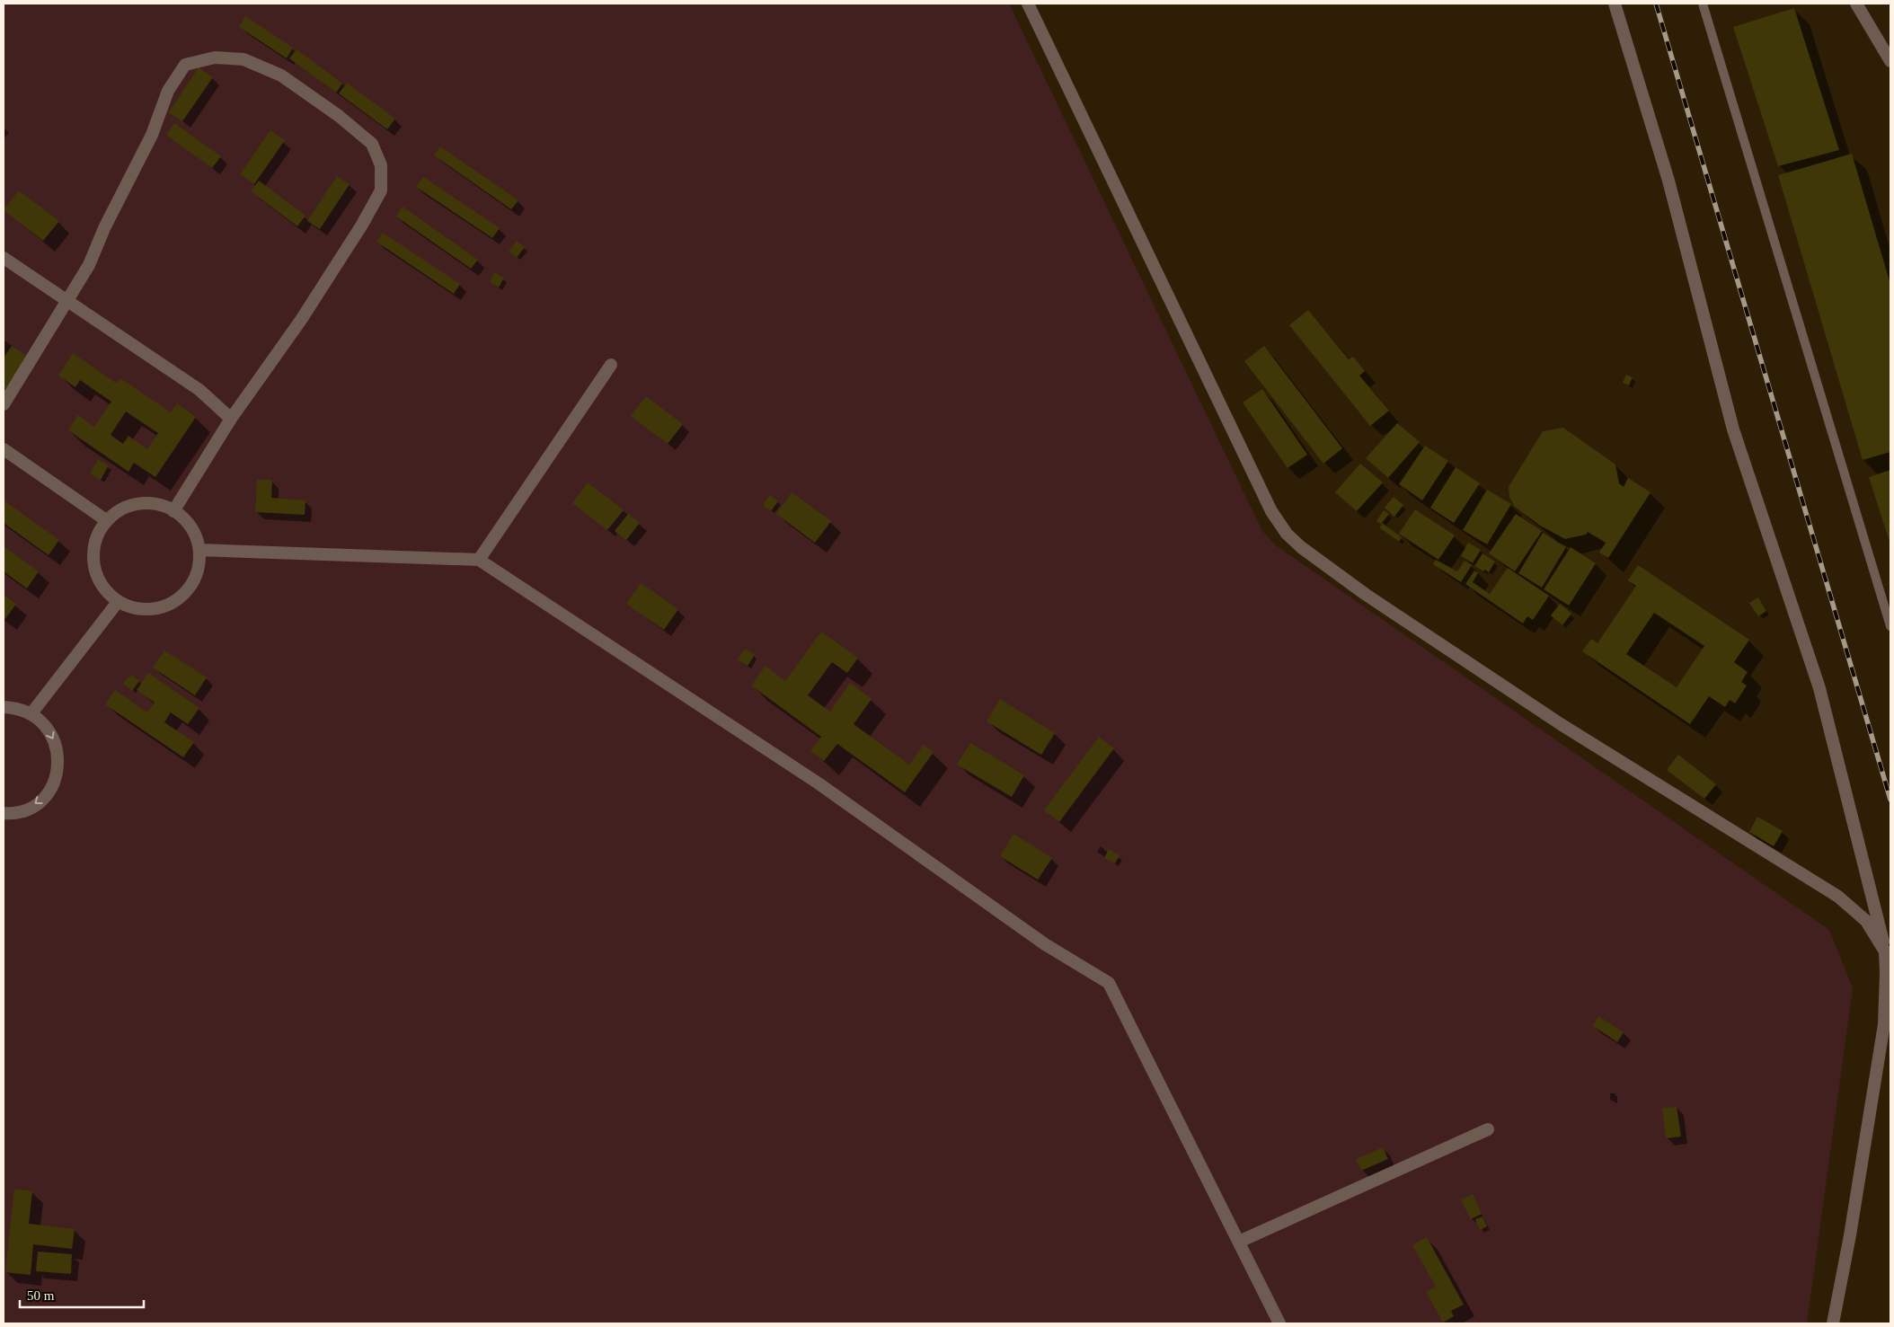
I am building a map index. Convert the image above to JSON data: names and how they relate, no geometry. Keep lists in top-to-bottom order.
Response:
{
  "scale_bar": "50 m"
}
